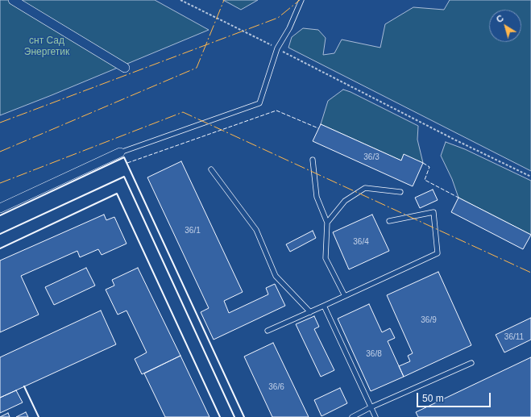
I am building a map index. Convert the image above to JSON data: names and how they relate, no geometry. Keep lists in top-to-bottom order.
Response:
{
  "parks": ["снт Сад Энергетик"],
  "house_numbers": [
    "36/3",
    "36/1",
    "36/4",
    "36/9",
    "36/11",
    "36/8",
    "36/6"
  ],
  "scale_bar": "50 m",
  "north": "top left"
}
